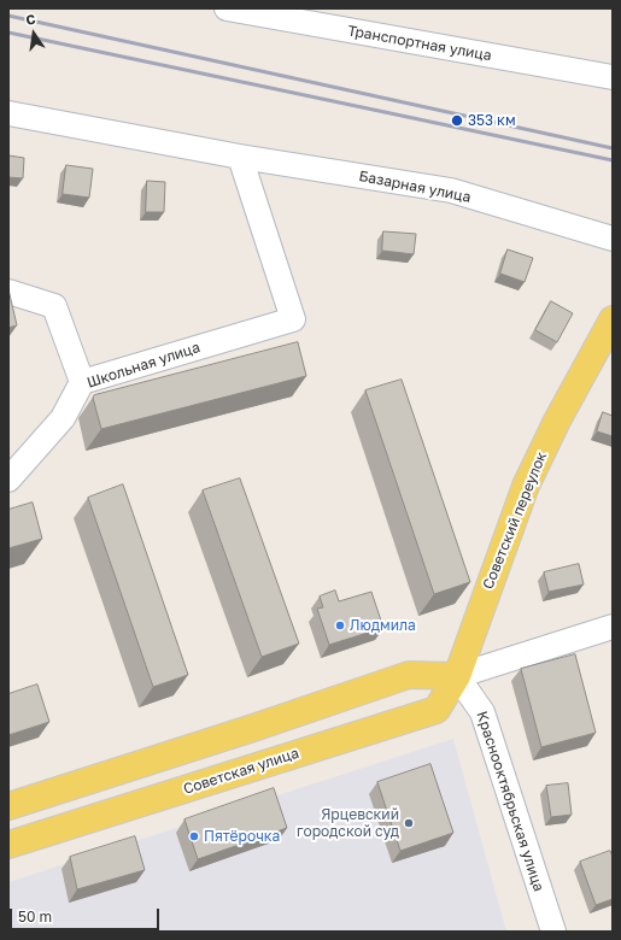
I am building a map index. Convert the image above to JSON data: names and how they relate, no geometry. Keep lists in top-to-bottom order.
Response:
{
  "streets": {
    "main road": ["Советский переулок", "Советская улица"],
    "street": [
      "Транспортная улица",
      "Базарная улица",
      "Школьная улица",
      "Краснооктябрьская улица"
    ]
  },
  "crossings": [
    ["Базарная улица", "Школьная улица"],
    ["Советский переулок", "Советская улица"],
    ["Советский переулок", "Краснооктябрьская улица"],
    ["Советская улица", "Краснооктябрьская улица"]
  ],
  "places": [
    "353 км",
    "Людмила",
    "Ярцевский городской суд",
    "Пятёрочка"
  ],
  "scale_bar": "50 m",
  "north": "top"
}
